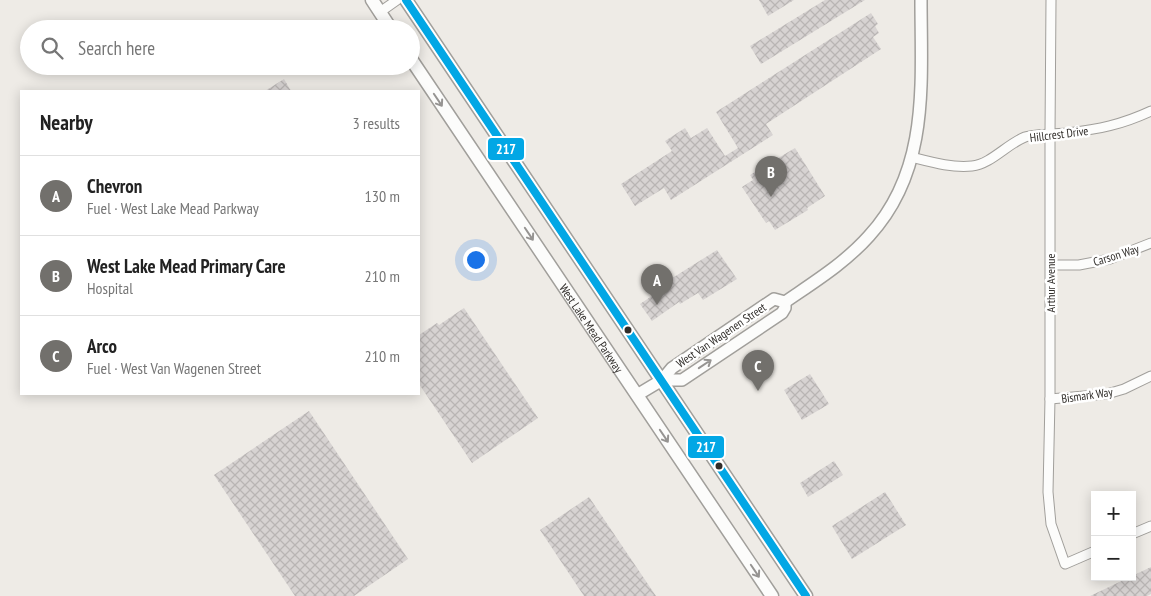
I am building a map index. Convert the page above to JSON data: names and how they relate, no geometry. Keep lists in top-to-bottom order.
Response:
{
  "streets": {
    "main road": ["West Lake Mead Parkway", "West Van Wagenen Street"],
    "street": [
      "Hillcrest Drive",
      "Carson Way",
      "Arthur Avenue",
      "Bismark Way"
    ]
  },
  "crossings": [
    ["Hillcrest Drive", "Arthur Avenue"],
    ["Hillcrest Drive", "West Van Wagenen Street"],
    ["Carson Way", "Arthur Avenue"],
    ["Arthur Avenue", "Bismark Way"],
    ["West Lake Mead Parkway", "West Van Wagenen Street"]
  ],
  "lines": ["transit line 217"],
  "page": {
    "search": "Search here",
    "heading": ["Nearby", "3 results"],
    "list": [
      {
        "mark": "A",
        "name": "Chevron",
        "note": "Fuel · West Lake Mead Parkway",
        "value": "130 m"
      },
      {
        "mark": "B",
        "name": "West Lake Mead Primary Care",
        "note": "Hospital",
        "value": "210 m"
      },
      {
        "mark": "C",
        "name": "Arco",
        "note": "Fuel · West Van Wagenen Street",
        "value": "210 m"
      }
    ],
    "pins": ["B", "A", "C"],
    "map_buttons": ["+", "−"]
  }
}
